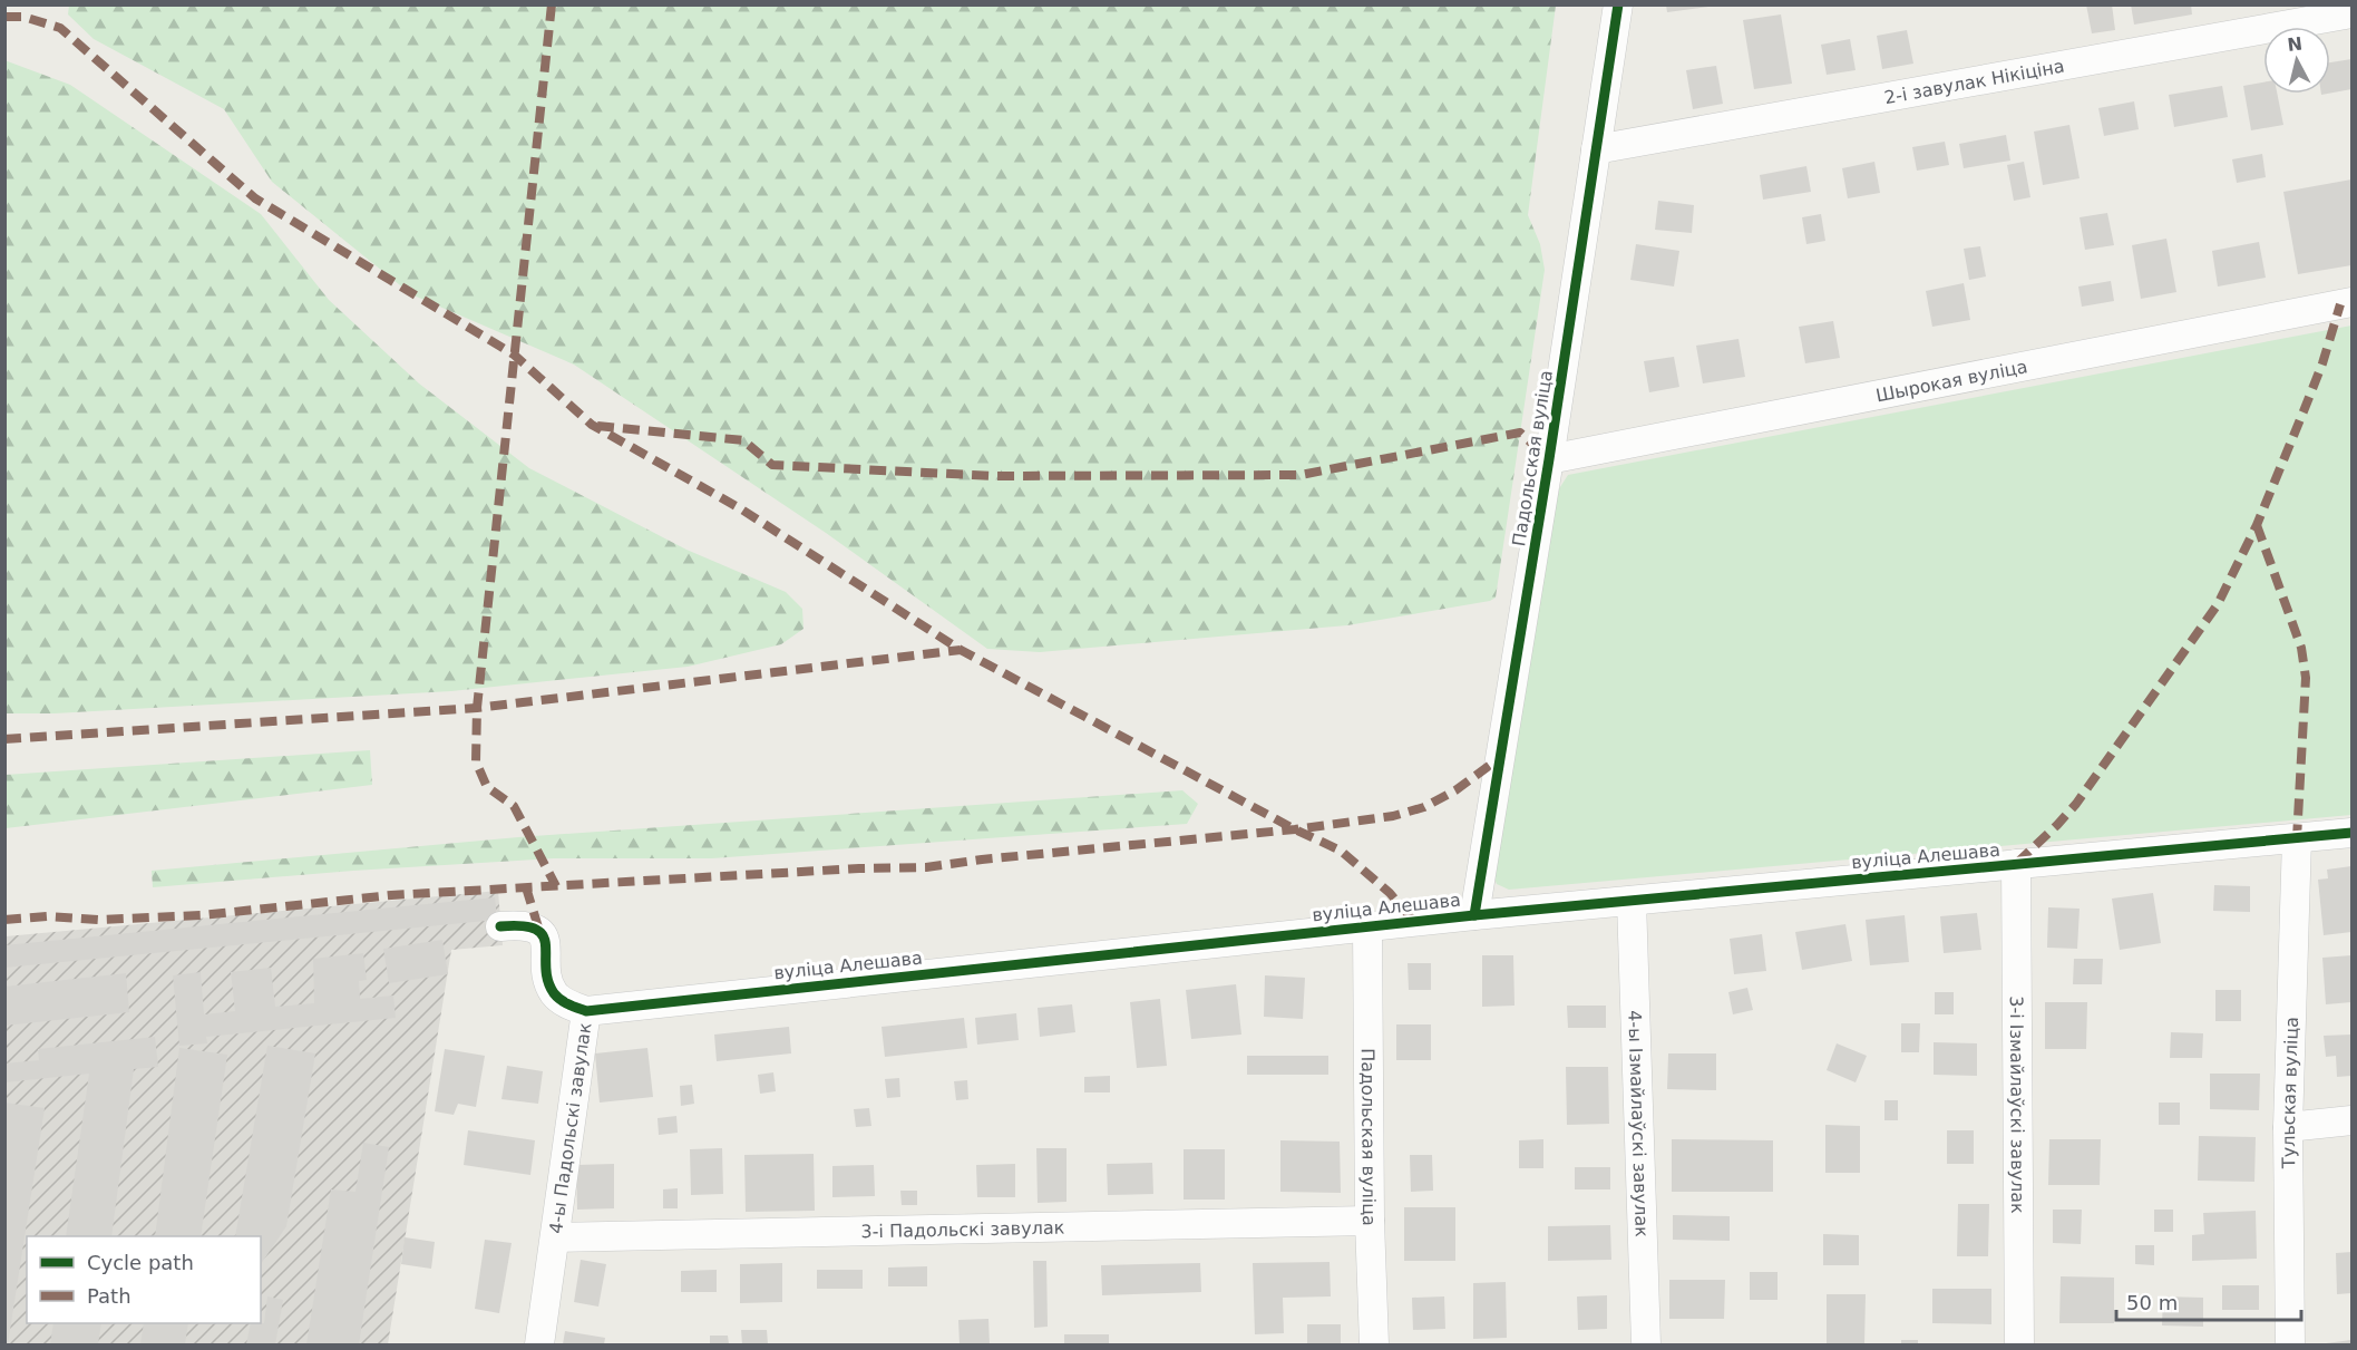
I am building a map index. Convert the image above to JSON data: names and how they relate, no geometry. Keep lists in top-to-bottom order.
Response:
{
  "streets": {
    "street": [
      "2-і завулак Нікіціна",
      "Шырокая вуліца",
      "Падольская вуліца",
      "вуліца Алешава",
      "Тульская вуліца",
      "3-і Ізмайлаўскі завулак",
      "4-ы Ізмайлаўскі завулак",
      "4-ы Падольскі завулак",
      "3-і Падольскі завулак"
    ]
  },
  "crossings": [
    ["2-і завулак Нікіціна", "Падольская вуліца"],
    ["Шырокая вуліца", "Падольская вуліца"],
    ["Падольская вуліца", "вуліца Алешава"],
    ["Падольская вуліца", "3-і Падольскі завулак"],
    ["вуліца Алешава", "Тульская вуліца"],
    ["вуліца Алешава", "3-і Ізмайлаўскі завулак"],
    ["вуліца Алешава", "4-ы Ізмайлаўскі завулак"],
    ["вуліца Алешава", "4-ы Падольскі завулак"],
    ["4-ы Падольскі завулак", "3-і Падольскі завулак"]
  ],
  "legend": ["Cycle path", "Path"],
  "scale_bar": "50 m",
  "north": "top"
}
